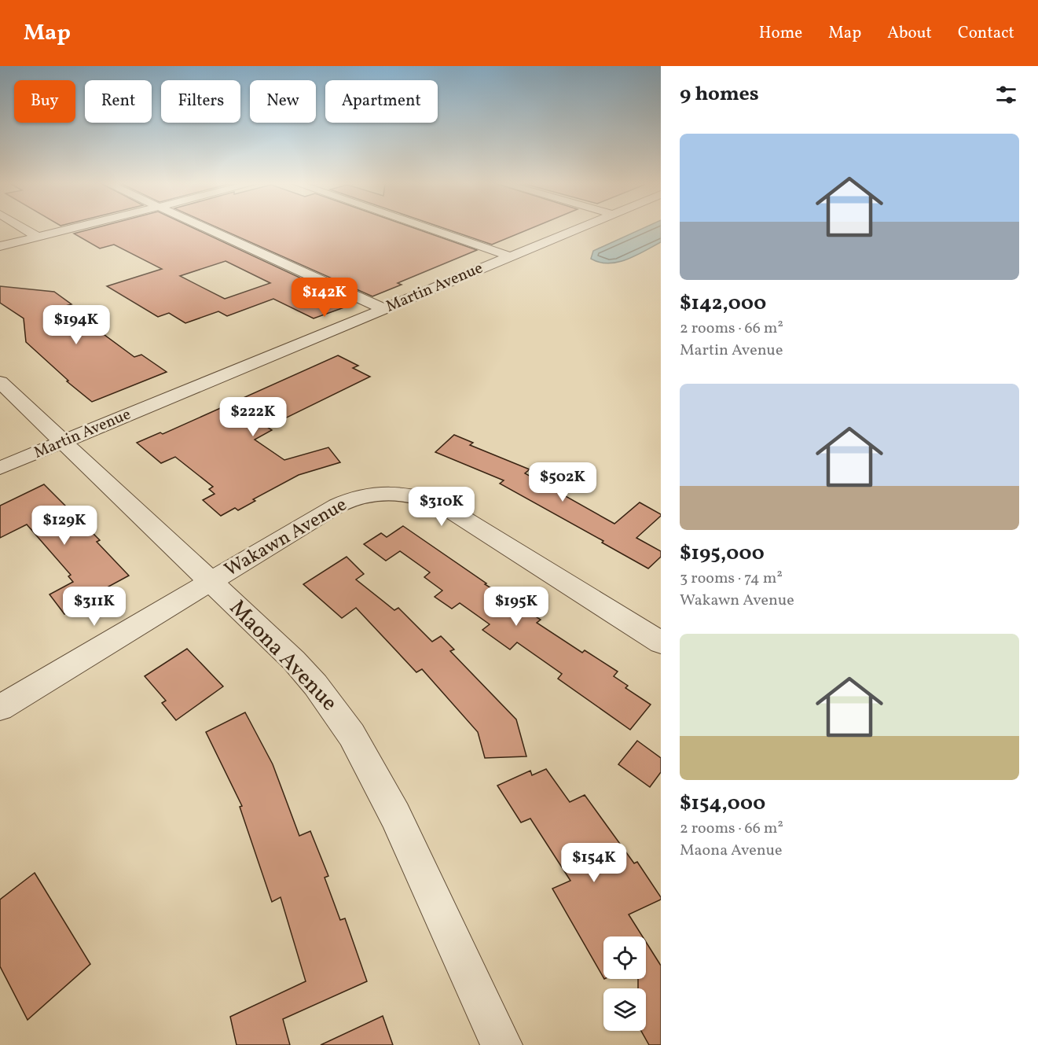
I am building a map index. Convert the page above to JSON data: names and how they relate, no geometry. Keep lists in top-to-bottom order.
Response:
{
  "streets": {
    "street": ["Martin Avenue", "Wakawn Avenue", "Maona Avenue"]
  },
  "crossings": [
    ["Martin Avenue", "Maona Avenue"],
    ["Wakawn Avenue", "Maona Avenue"]
  ],
  "page": {
    "header": "Map",
    "nav": [
      "Home",
      "Map",
      "About",
      "Contact"
    ],
    "heading": "9 homes",
    "chip": [
      "Buy",
      "Rent",
      "Filters",
      "New",
      "Apartment"
    ],
    "list": [
      {
        "name": "$142,000",
        "note": "2 rooms · 66 m² · Martin Avenue"
      },
      {
        "name": "$195,000",
        "note": "3 rooms · 74 m² · Wakawn Avenue"
      },
      {
        "name": "$154,000",
        "note": "2 rooms · 66 m² · Maona Avenue"
      }
    ],
    "price": [
      "$142K",
      "$194K",
      "$222K",
      "$502K",
      "$310K",
      "$129K",
      "$311K",
      "$195K",
      "$154K"
    ]
  }
}
